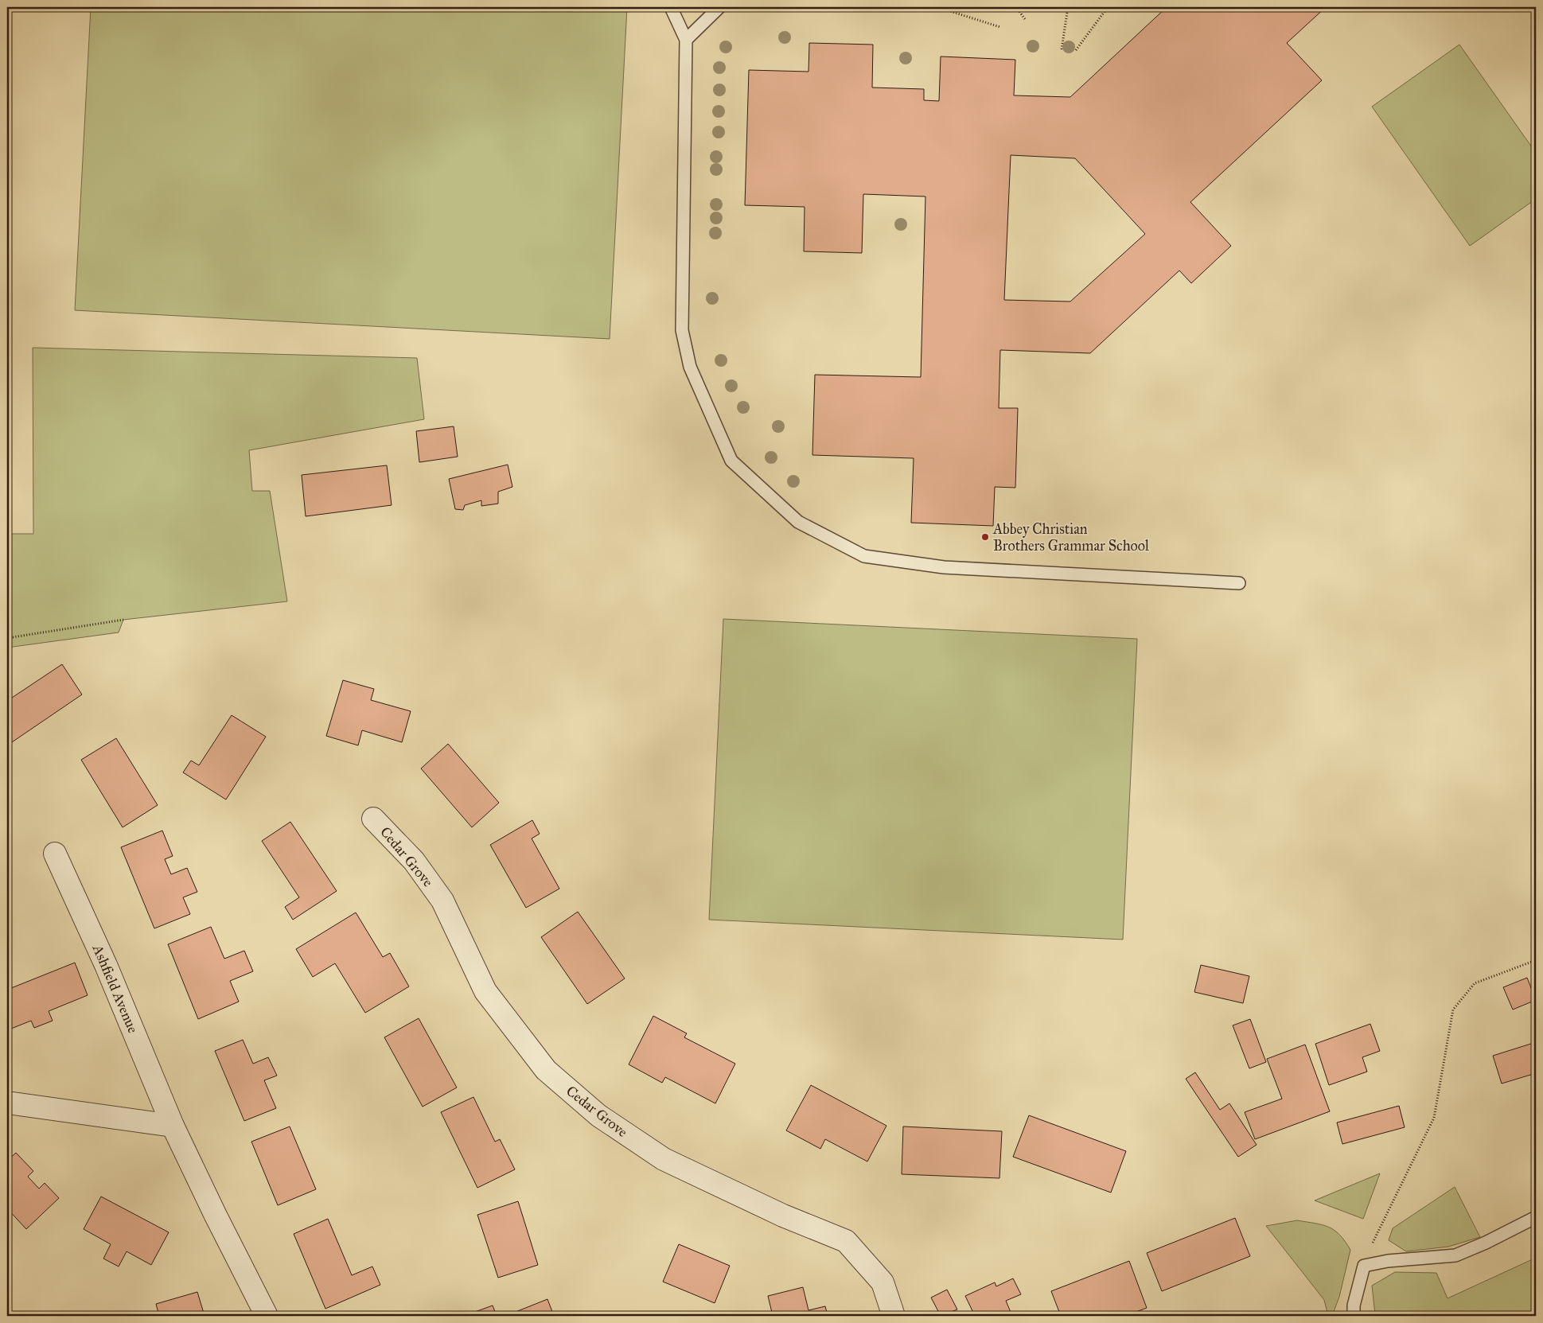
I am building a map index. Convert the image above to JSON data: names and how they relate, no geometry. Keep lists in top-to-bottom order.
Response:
{
  "streets": {
    "street": ["Cedar Grove", "Ashfield Avenue"]
  },
  "places": ["Abbey Christian Brothers Grammar School"]
}
